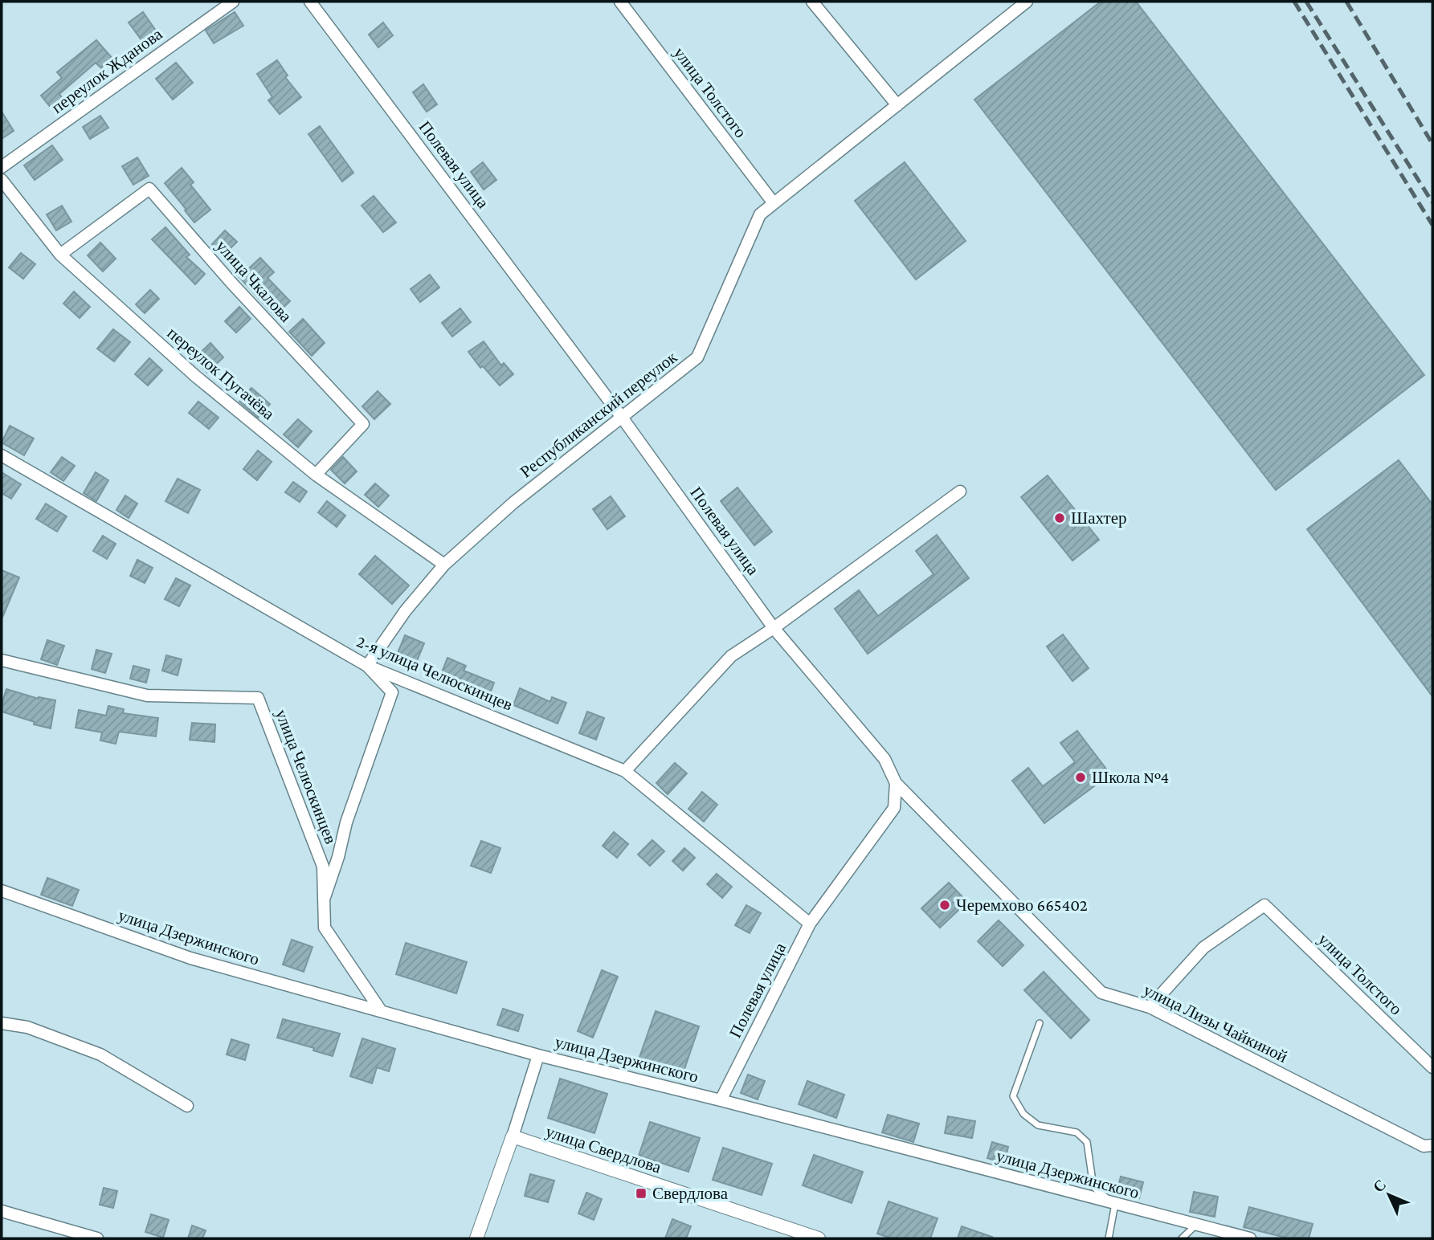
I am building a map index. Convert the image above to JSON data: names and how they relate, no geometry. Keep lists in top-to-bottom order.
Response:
{
  "streets": {
    "street": [
      "переулок Жданова",
      "улица Толстого",
      "Полевая улица",
      "улица Чкалова",
      "переулок Пугачёва",
      "Республиканский переулок",
      "2-я улица Челюскинцев",
      "улица Челюскинцев",
      "улица Дзержинского",
      "улица Лизы Чайкиной",
      "улица Свердлова"
    ]
  },
  "crossings": [
    ["улица Толстого", "Республиканский переулок"],
    ["улица Толстого", "улица Лизы Чайкиной"],
    ["Полевая улица", "Республиканский переулок"],
    ["Полевая улица", "2-я улица Челюскинцев"],
    ["Полевая улица", "улица Дзержинского"],
    ["Полевая улица", "улица Лизы Чайкиной"],
    ["улица Чкалова", "переулок Пугачёва"],
    ["переулок Пугачёва", "Республиканский переулок"],
    ["Республиканский переулок", "2-я улица Челюскинцев"],
    ["улица Челюскинцев", "улица Дзержинского"]
  ],
  "places": {
    "other": ["Шахтер", "Школа №4", "Черемхово 665402"],
    "transit": ["Свердлова"]
  },
  "north": "top left"
}
